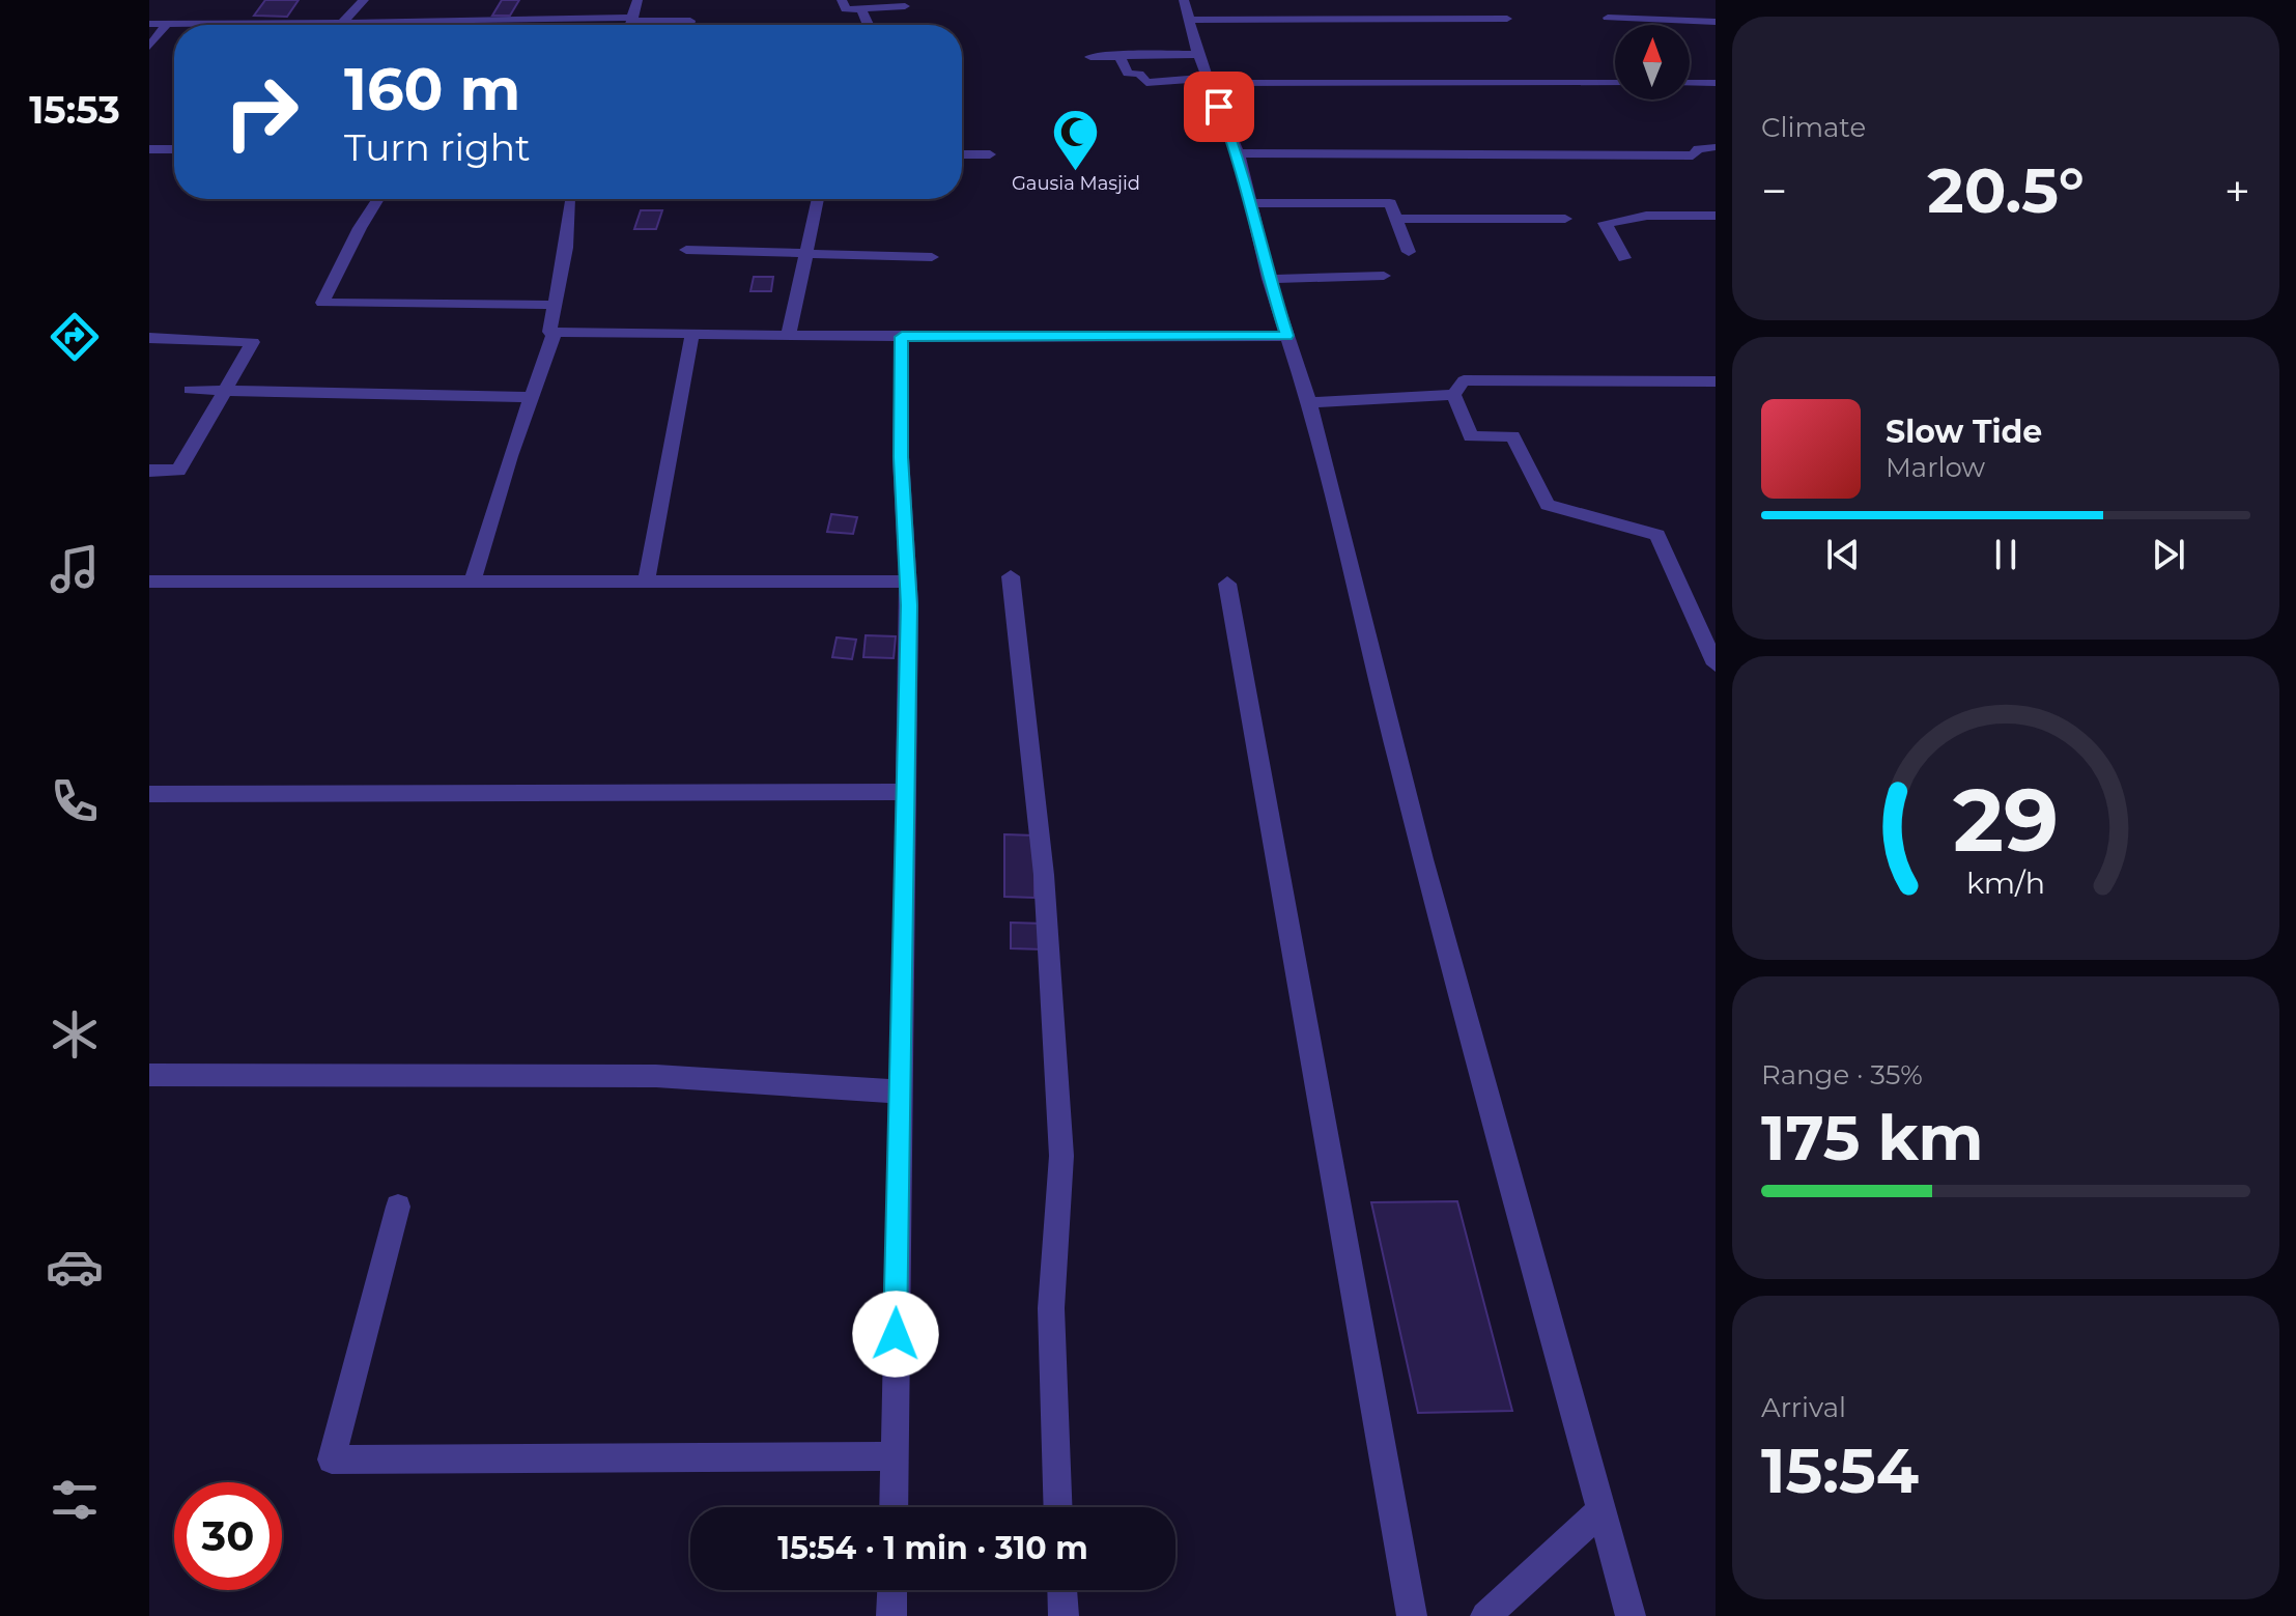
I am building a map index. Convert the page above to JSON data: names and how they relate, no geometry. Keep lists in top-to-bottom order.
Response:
{
  "places": {
    "mosque": ["Gausia Masjid"]
  },
  "north": "top",
  "page": {
    "tabs": "15:53",
    "tile": [
      "Climate",
      ["Range · 35%", "175 km"],
      ["Arrival", "15:54"]
    ],
    "turn": ["160 m", "Turn right"],
    "heat": ["−", "20.5°", "+"],
    "song": ["Slow Tide", "Marlow"],
    "limit": "30",
    "trip": "15:54 · 1 min · 310 m",
    "gauge": ["29", "km/h"]
  }
}
